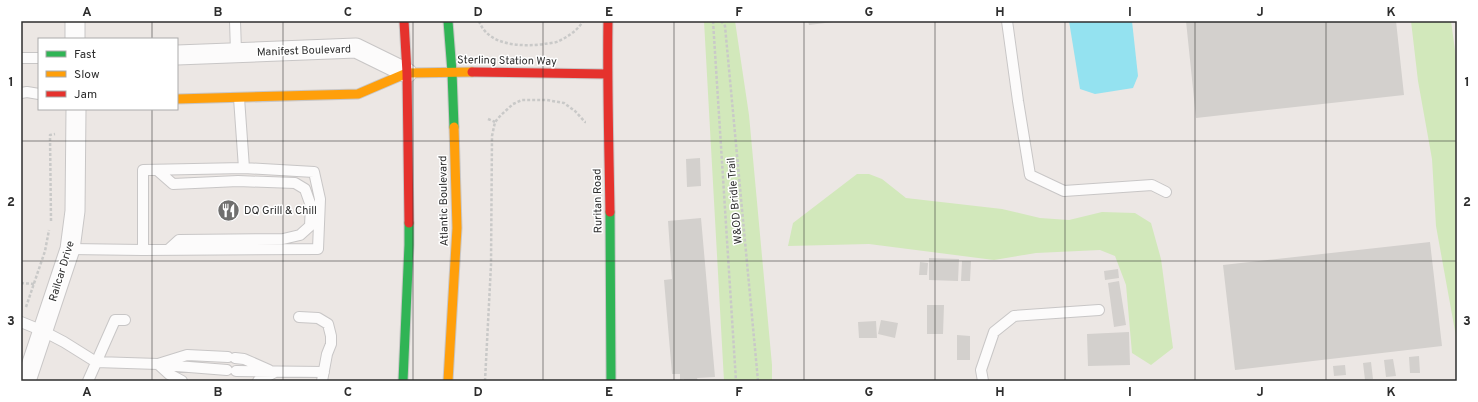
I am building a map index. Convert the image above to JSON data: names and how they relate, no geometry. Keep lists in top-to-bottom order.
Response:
{
  "streets": {
    "street": [
      "Manifest Boulevard",
      "Sterling Station Way",
      "Atlantic Boulevard",
      "Ruritan Road",
      "Railcar Drive"
    ],
    "path": ["W&OD Bridle Trail"]
  },
  "crossings": [
    ["Manifest Boulevard", "Sterling Station Way"],
    ["Sterling Station Way", "Atlantic Boulevard"],
    ["Sterling Station Way", "Ruritan Road"]
  ],
  "places": {
    "restaurant": ["DQ Grill & Chill"]
  },
  "legend": ["Fast", "Slow", "Jam"],
  "grid": {
    "columns": [
      "A",
      "B",
      "C",
      "D",
      "E",
      "F",
      "G",
      "H",
      "I",
      "J",
      "K"
    ],
    "rows": ["1", "2", "3"]
  }
}
